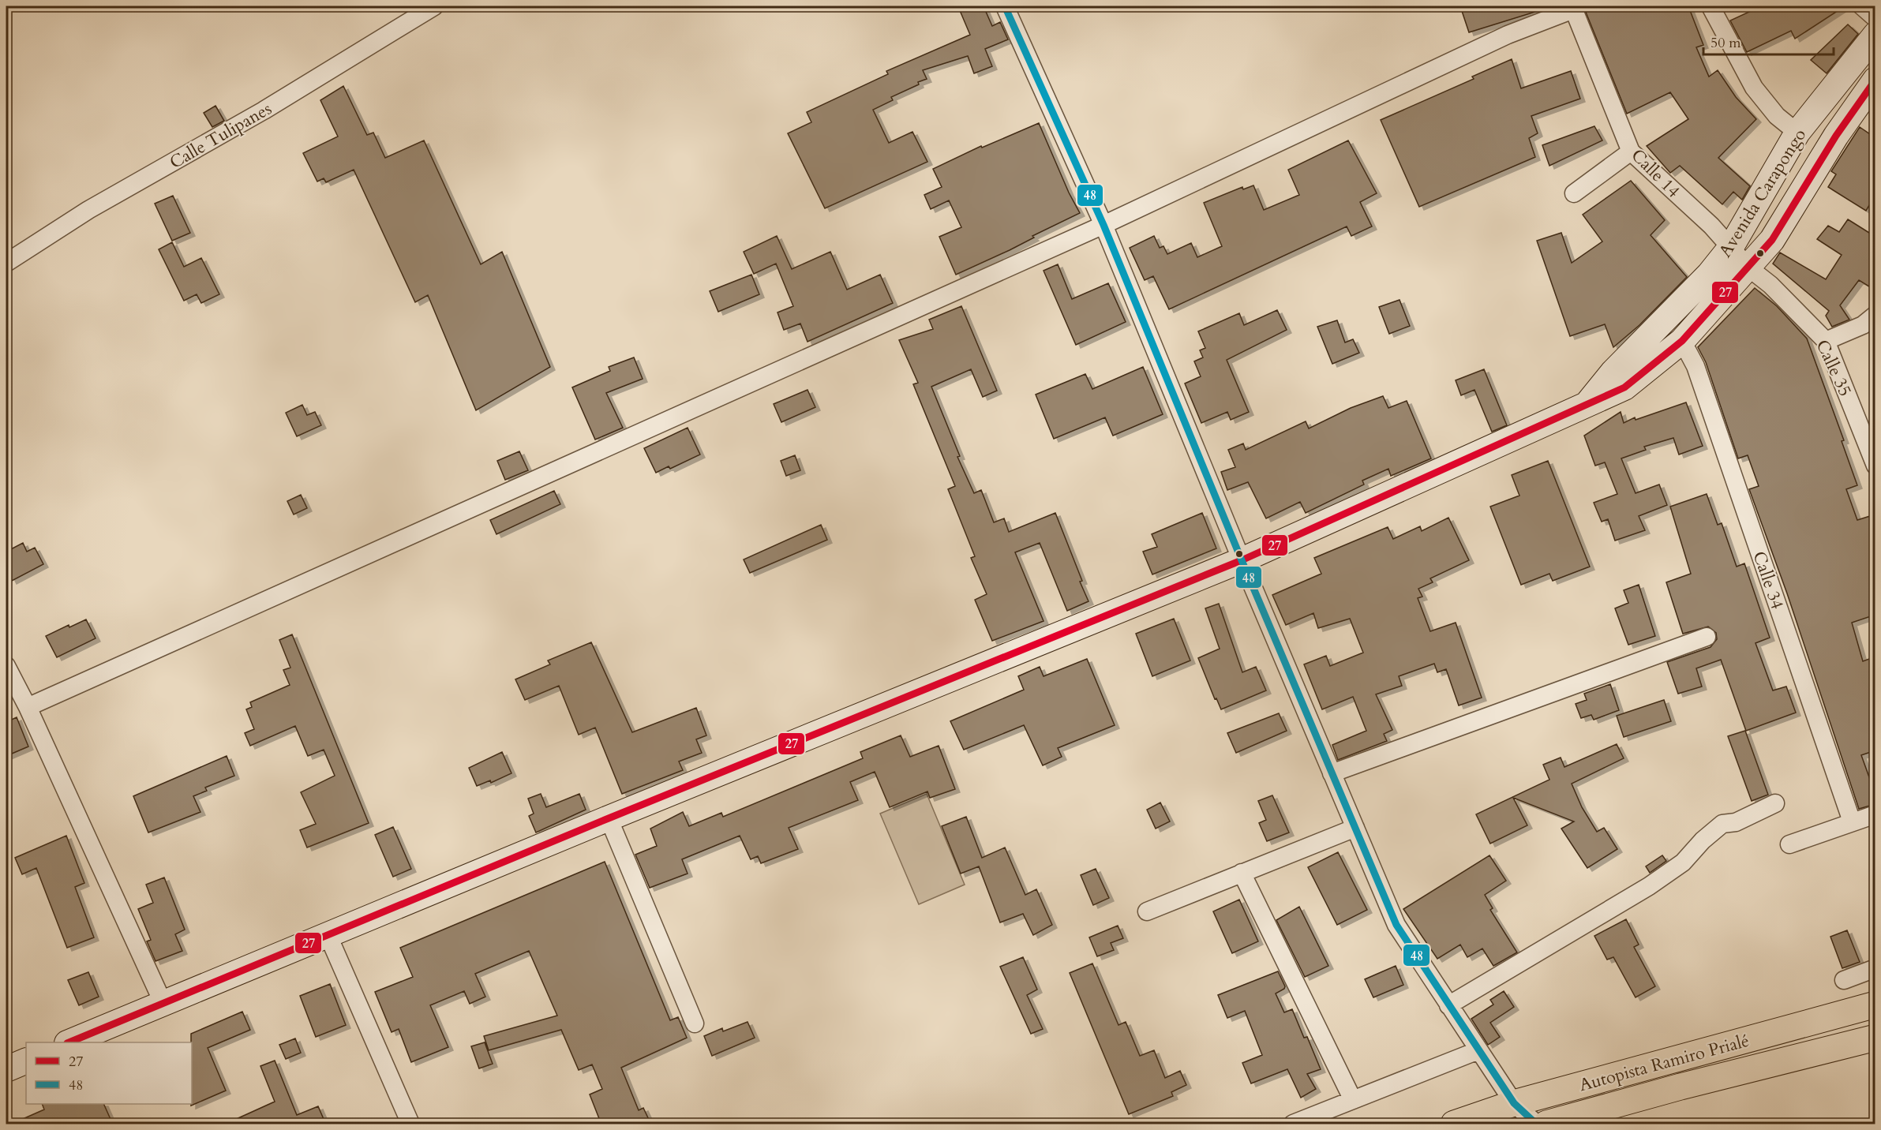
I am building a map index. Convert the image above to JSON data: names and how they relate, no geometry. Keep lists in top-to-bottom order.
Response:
{
  "streets": {
    "highway": ["Autopista Ramiro Prialé"],
    "street": [
      "Calle Tulipanes",
      "Calle 14",
      "Avenida Carapongo",
      "Calle 35",
      "Calle 34"
    ]
  },
  "crossings": [
    ["Calle 14", "Avenida Carapongo"],
    ["Calle 14", "Calle 35"],
    ["Avenida Carapongo", "Calle 35"],
    ["Avenida Carapongo", "Calle 34"]
  ],
  "lines": ["transit line 48", "transit line 27"],
  "legend": ["27", "48"],
  "scale_bar": "50 m"
}
